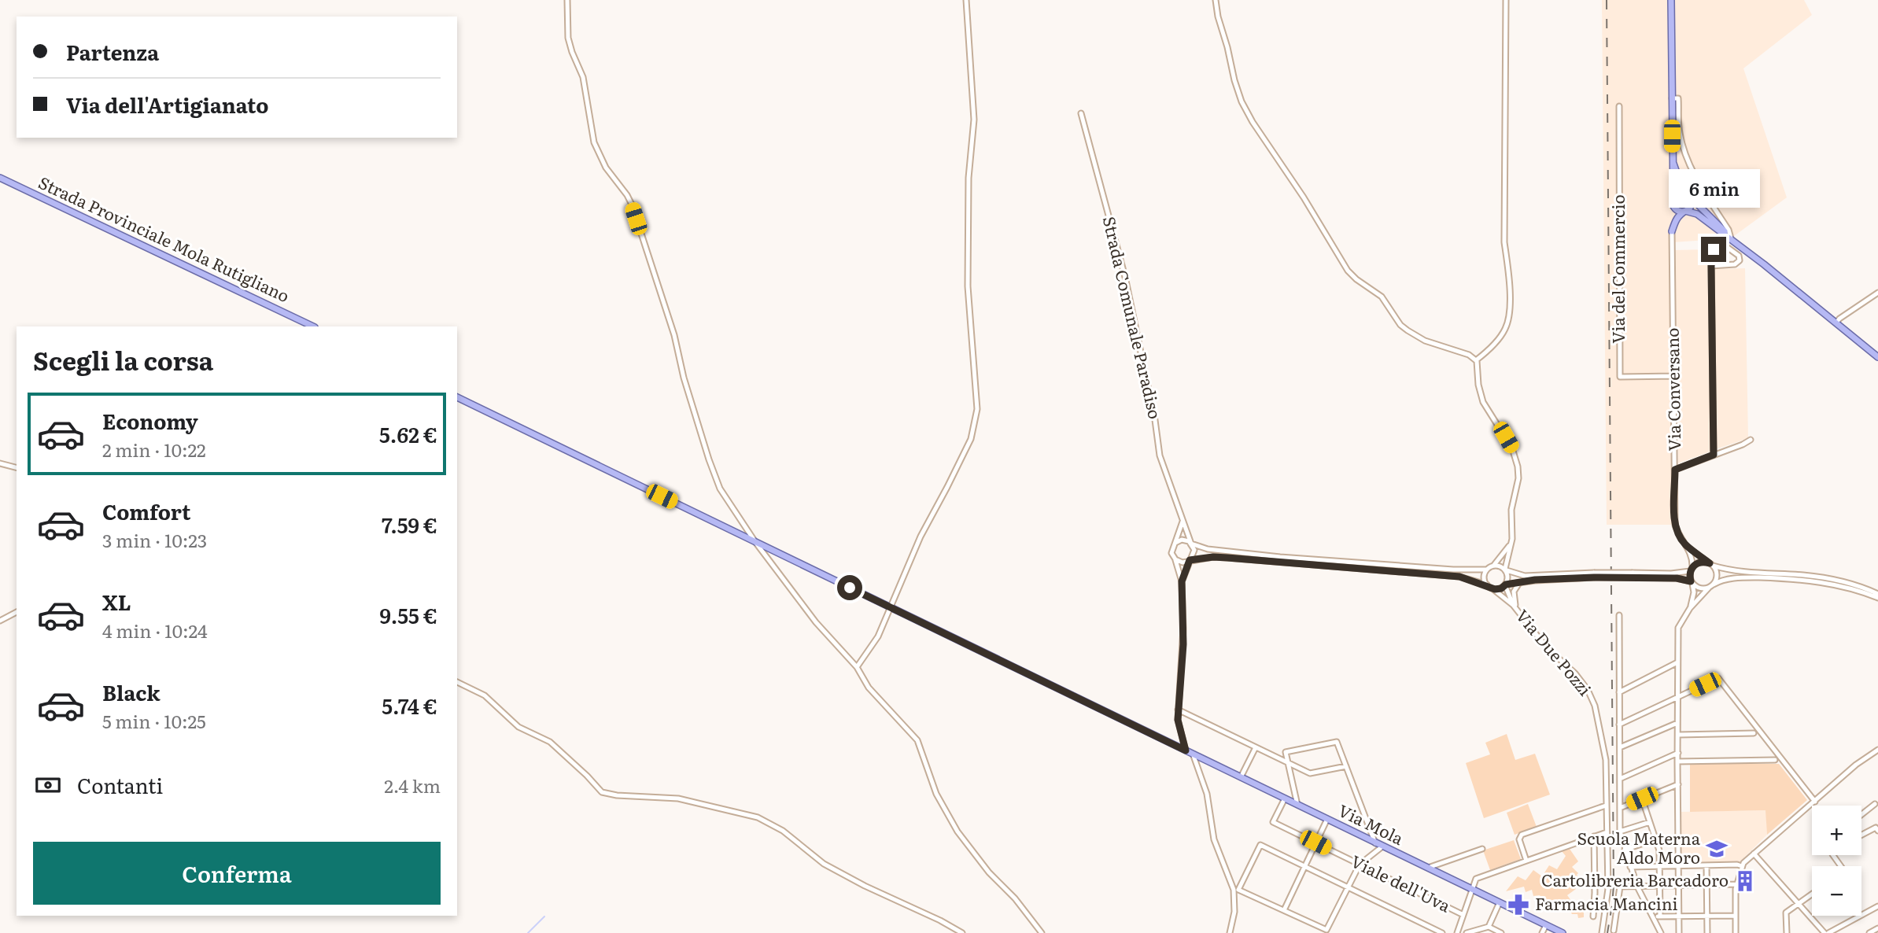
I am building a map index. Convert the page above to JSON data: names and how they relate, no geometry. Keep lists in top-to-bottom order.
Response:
{
  "streets": {
    "main road": ["Strada Provinciale Mola Rutigliano", "Via Mola"],
    "street": [
      "Via del Commercio",
      "Strada Comunale Paradiso",
      "Via Conversano",
      "Via Due Pozzi",
      "Viale dell'Uva"
    ]
  },
  "crossings": [
    ["Via del Commercio", "Via Conversano"],
    ["Via Mola", "Viale dell'Uva"]
  ],
  "places": {
    "school or university": ["Scuola Materna Aldo Moro"],
    "building": ["Cartolibreria Barcadoro"],
    "pharmacy": ["Farmacia Mancini"]
  },
  "page": {
    "banner": ["Partenza", "Via dell'Artigianato"],
    "bubble": "6 min",
    "heading": "Scegli la corsa",
    "list": [
      {
        "name": "Economy",
        "note": "2 min · 10:22",
        "value": "5.62 €"
      },
      {
        "name": "Comfort",
        "note": "3 min · 10:23",
        "value": "7.59 €"
      },
      {
        "name": "XL",
        "note": "4 min · 10:24",
        "value": "9.55 €"
      },
      {
        "name": "Black",
        "note": "5 min · 10:25",
        "value": "5.74 €"
      }
    ],
    "pay": ["Contanti", "2.4 km"],
    "map_buttons": ["+", "−"],
    "buttons": "Conferma"
  }
}
